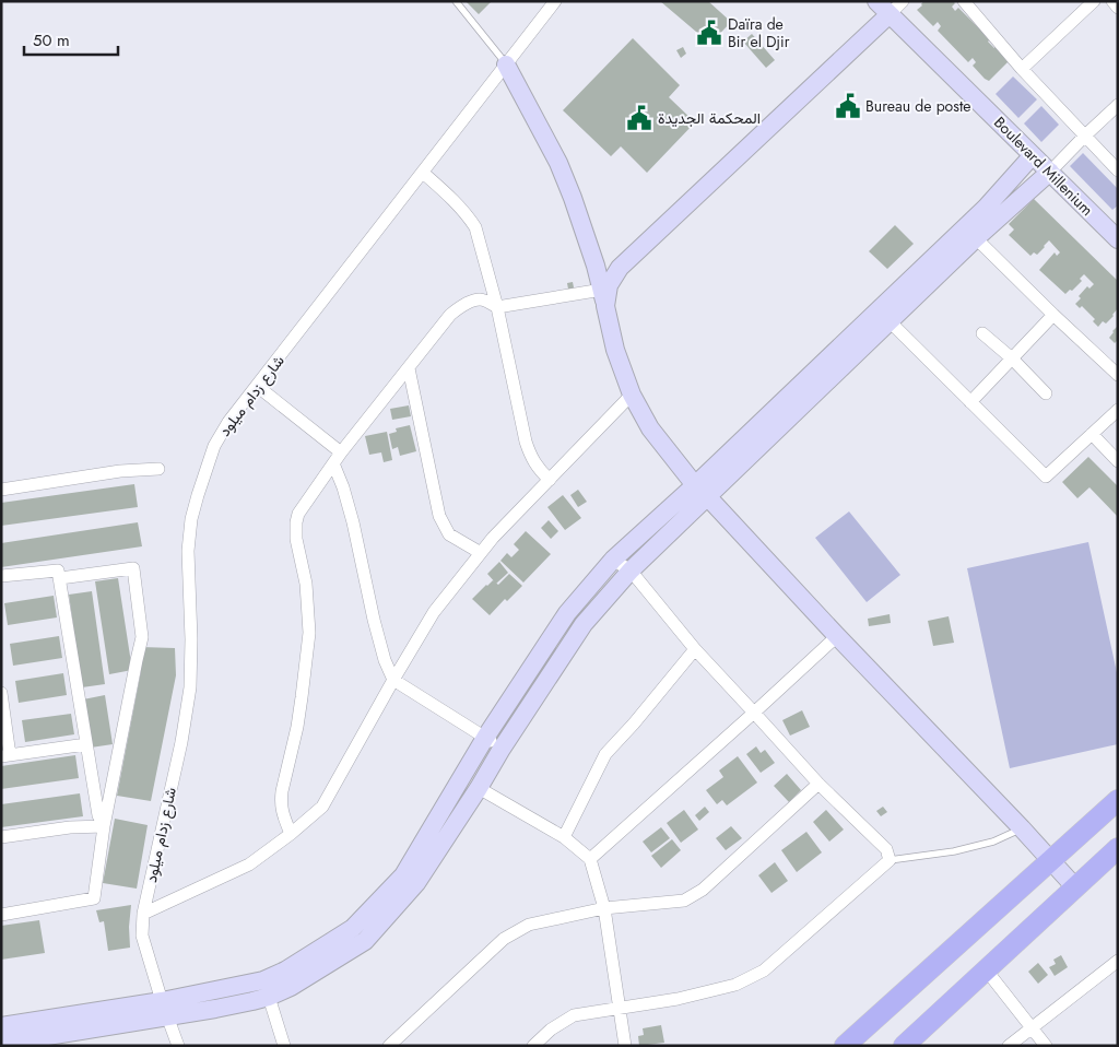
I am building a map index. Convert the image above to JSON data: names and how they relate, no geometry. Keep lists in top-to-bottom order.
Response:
{
  "streets": {
    "main road": ["Boulevard Millenium"],
    "street": ["شارع زدام ميلود"]
  },
  "places": {
    "public building": ["Daïra de Bir el Djir", "Bureau de poste", "المحكمة الجديدة"]
  },
  "scale_bar": "50 m"
}
